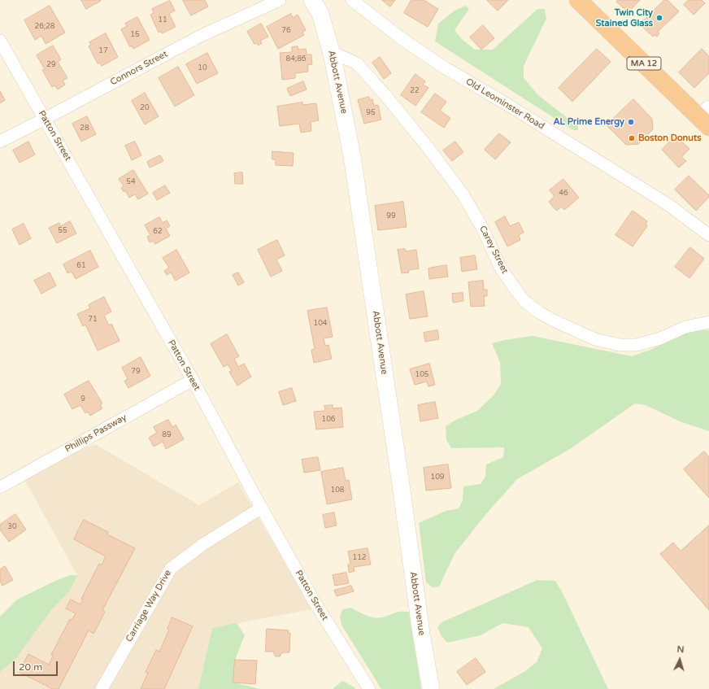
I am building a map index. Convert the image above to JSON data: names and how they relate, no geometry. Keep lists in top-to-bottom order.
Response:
{
  "streets": {
    "highway": ["MA 12"],
    "main road": ["Abbott Avenue"],
    "street": [
      "Connors Street",
      "Old Leominster Road",
      "Patton Street",
      "Carey Street",
      "Phillips Passway",
      "Carriage Way Drive"
    ]
  },
  "crossings": [
    ["Connors Street", "Patton Street"],
    ["Abbott Avenue", "Carey Street"],
    ["Patton Street", "Phillips Passway"],
    ["Patton Street", "Carriage Way Drive"]
  ],
  "places": ["Twin City Stained Glass", "AL Prime Energy", "Boston Donuts"],
  "house_numbers": [
    "11",
    "26;28",
    "76",
    "15",
    "17",
    "84;86",
    "29",
    "10",
    "22",
    "20",
    "95",
    "28",
    "54",
    "46",
    "99",
    "55",
    "62",
    "61",
    "71",
    "104",
    "79",
    "105",
    "9",
    "106",
    "89",
    "109",
    "108",
    "30",
    "112"
  ],
  "scale_bar": "20 m",
  "north": "top"
}
